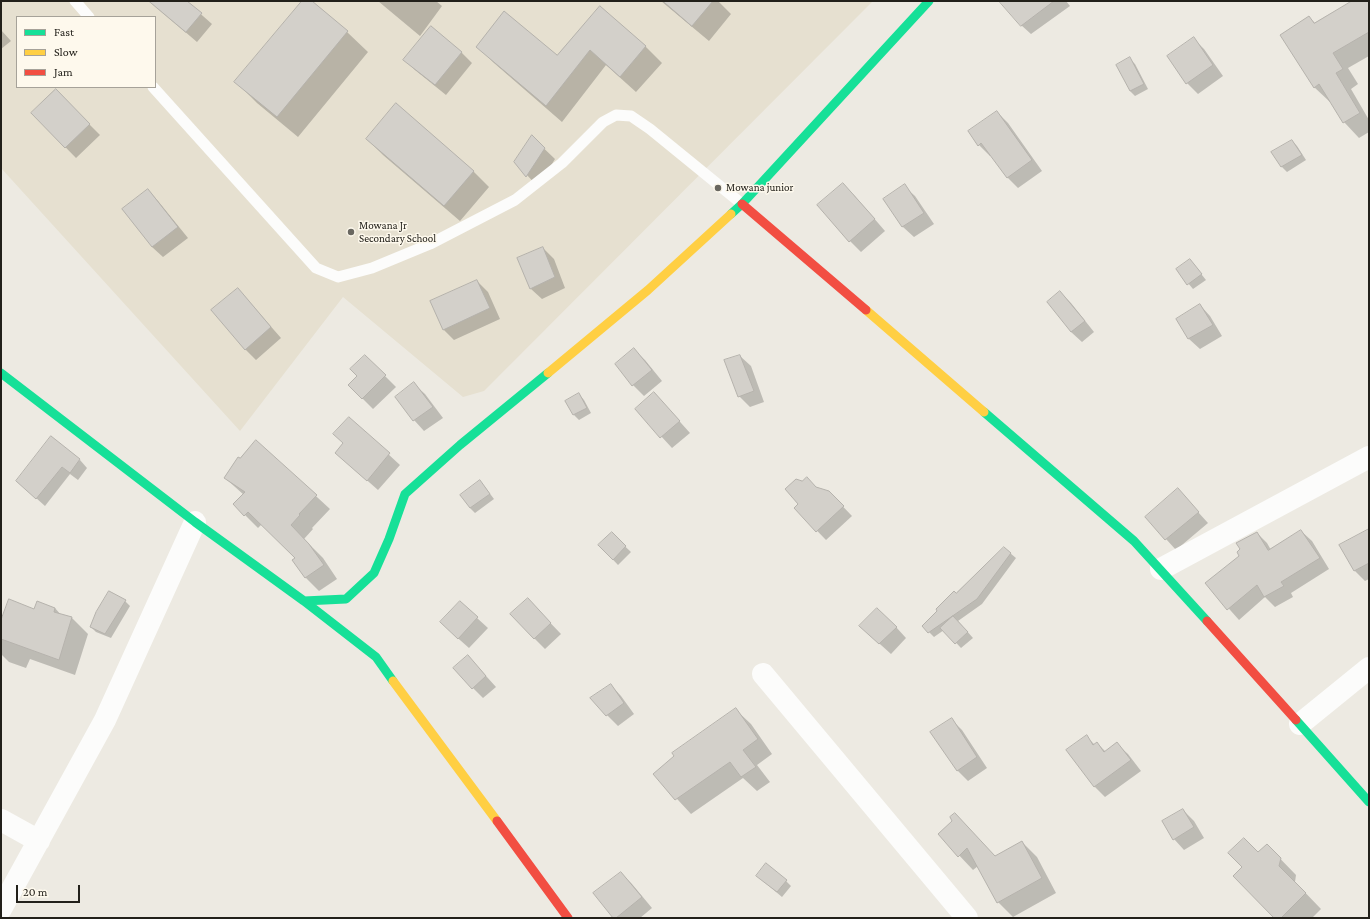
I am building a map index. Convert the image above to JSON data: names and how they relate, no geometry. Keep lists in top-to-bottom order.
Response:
{
  "places": ["Mowana junior", "Mowana Jr Secondary School"],
  "legend": ["Fast", "Slow", "Jam"],
  "scale_bar": "20 m"
}
